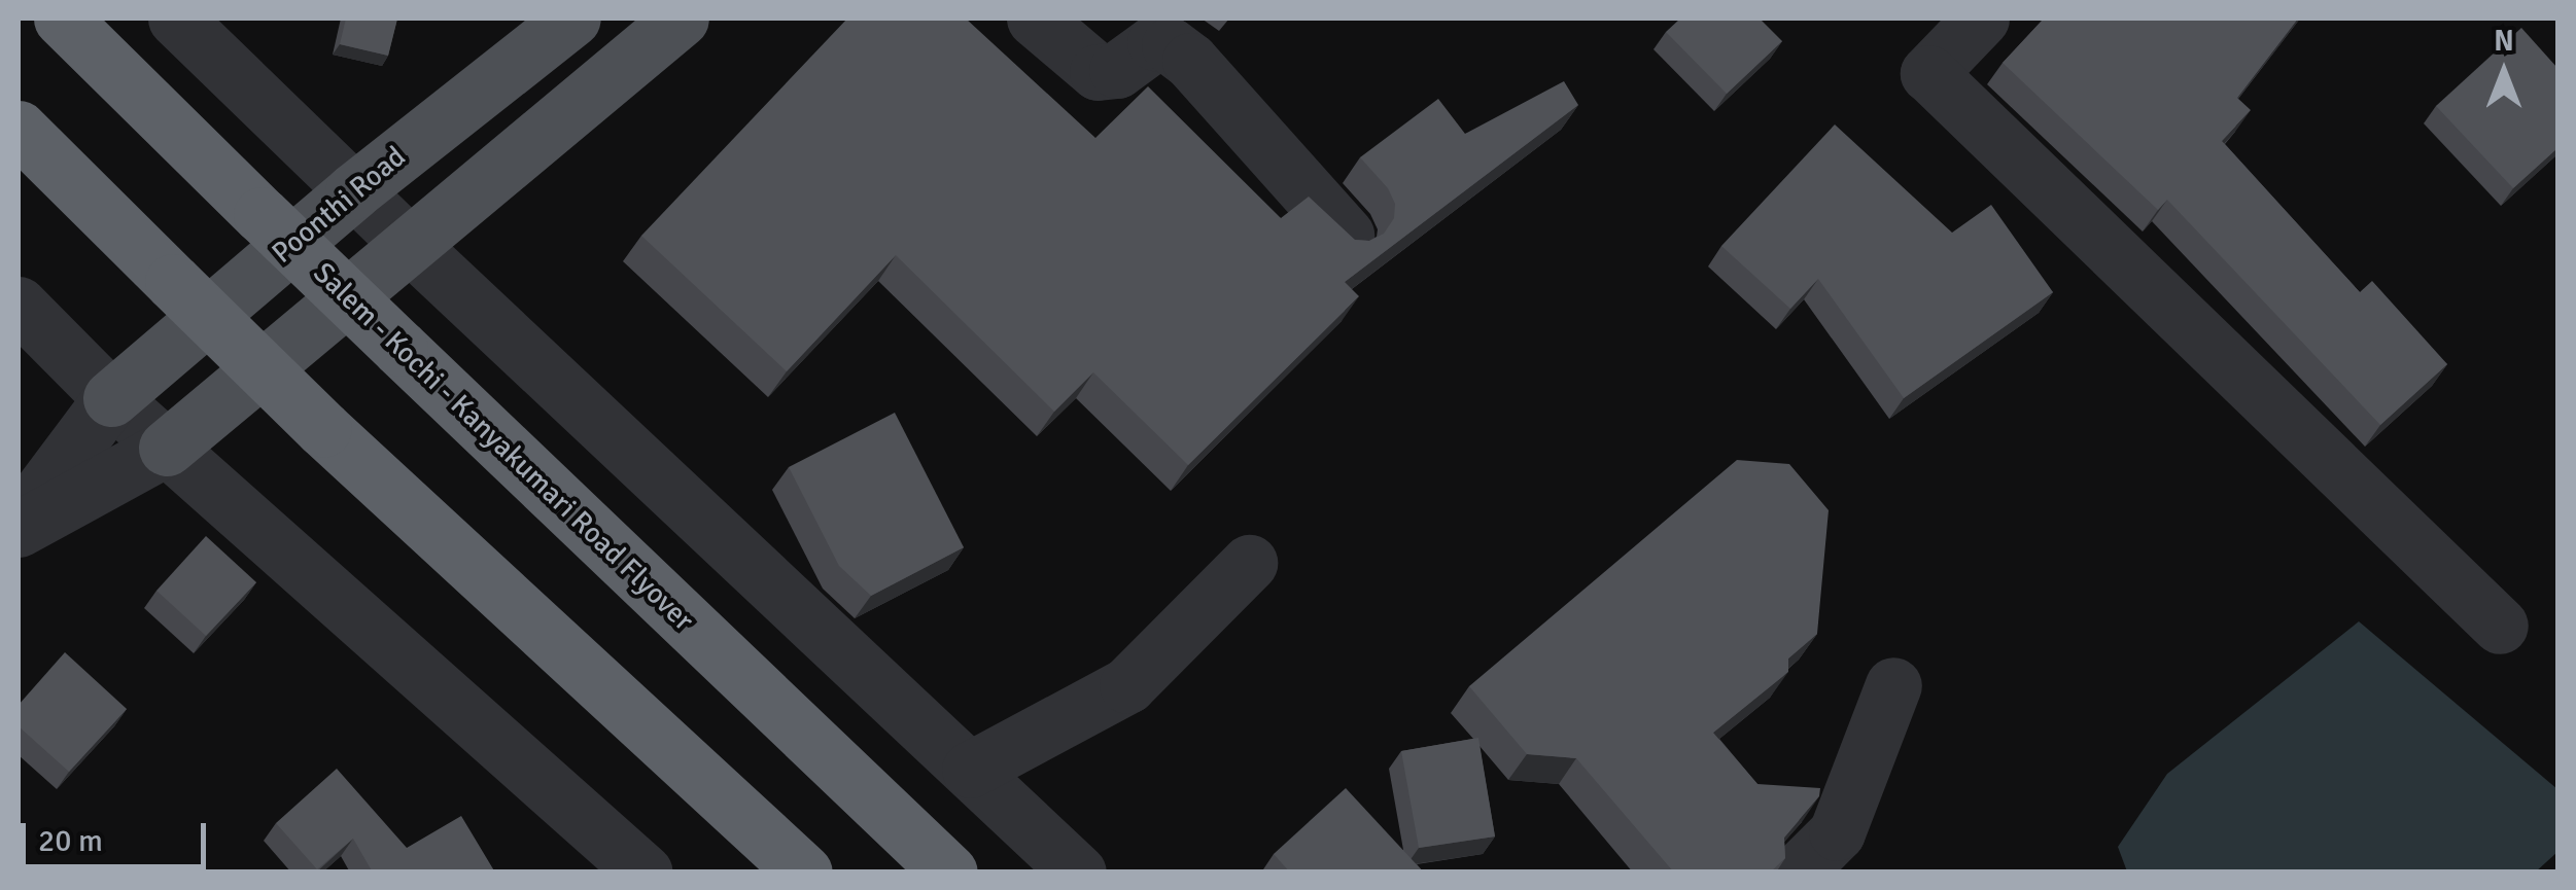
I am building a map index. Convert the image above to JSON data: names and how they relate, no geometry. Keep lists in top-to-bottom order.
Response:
{
  "streets": {
    "highway": ["Salem - Kochi - Kanyakumari Road Flyover"],
    "main road": ["Poonthi Road"]
  },
  "scale_bar": "20 m",
  "north": "top"
}
